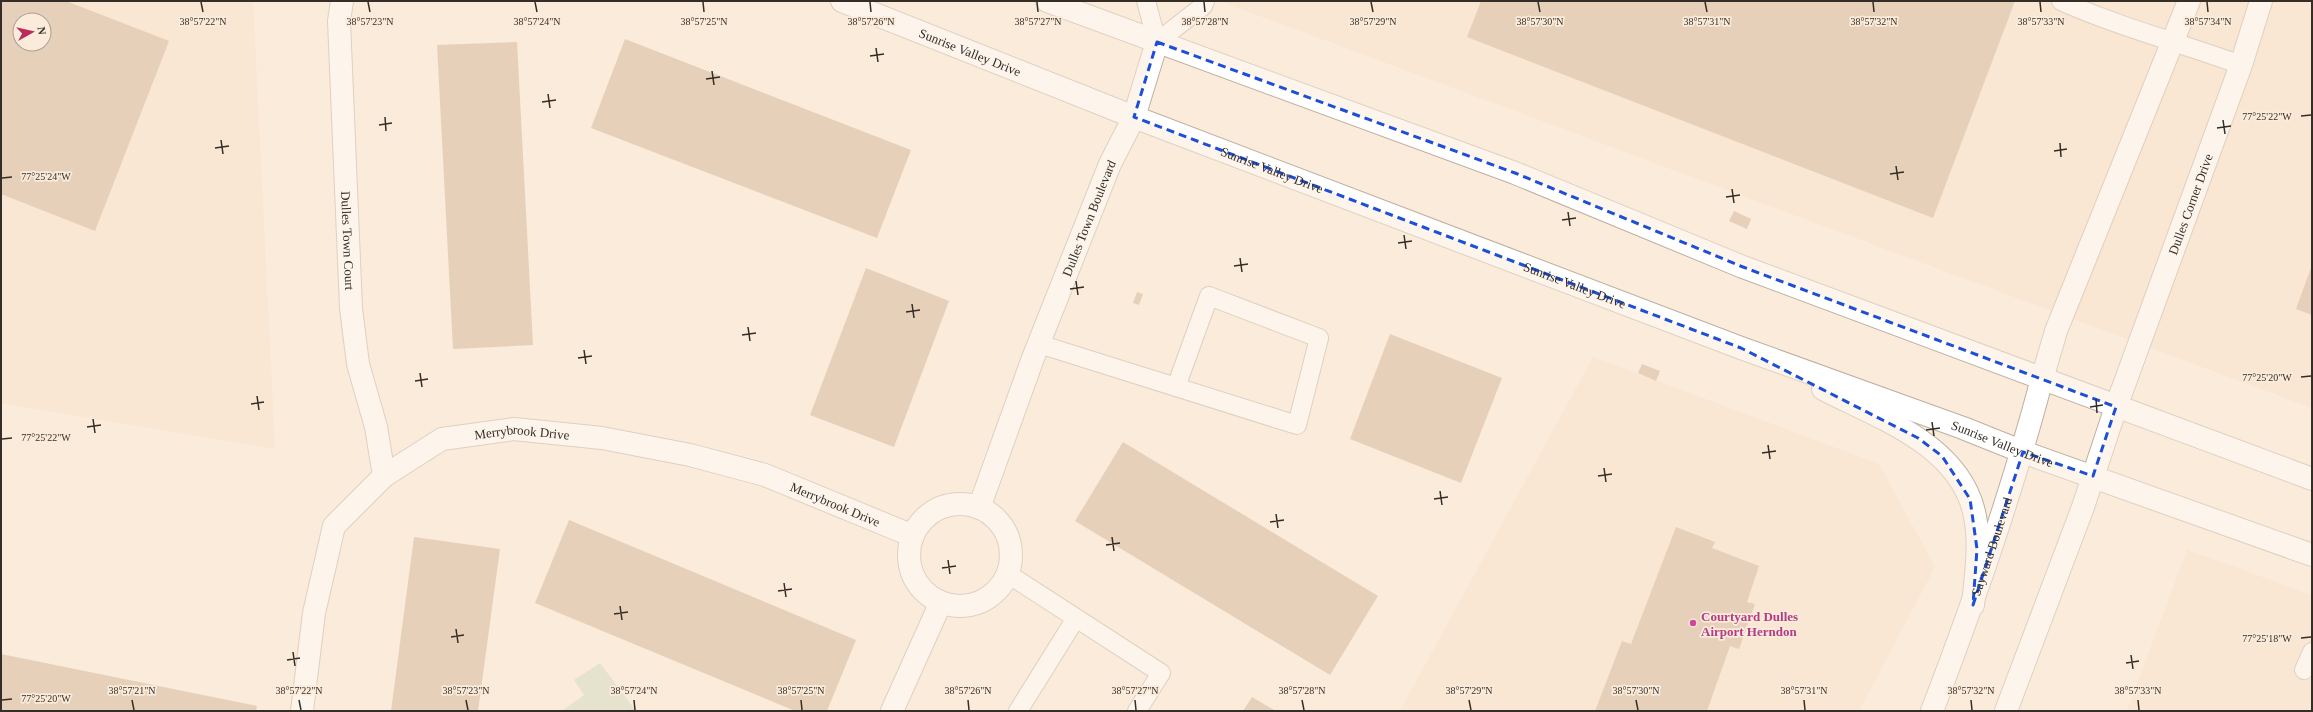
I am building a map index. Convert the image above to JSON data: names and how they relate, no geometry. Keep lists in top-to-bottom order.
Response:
{
  "streets": {
    "street": [
      "Sunrise Valley Drive",
      "Dulles Corner Drive",
      "Dulles Town Boulevard",
      "Dulles Town Court",
      "Merrybrook Drive",
      "Sayward Boulevard"
    ]
  },
  "crossings": [
    ["Sunrise Valley Drive", "Dulles Town Boulevard"],
    ["Sunrise Valley Drive", "Sayward Boulevard"],
    ["Dulles Town Boulevard", "Merrybrook Drive"],
    ["Dulles Town Court", "Merrybrook Drive"]
  ],
  "places": ["Courtyard Dulles Airport Herndon"],
  "north": "right",
  "coordinates": [
    "38°57'22\"N",
    "38°57'23\"N",
    "38°57'24\"N",
    "38°57'25\"N",
    "38°57'26\"N",
    "38°57'27\"N",
    "38°57'28\"N",
    "38°57'29\"N",
    "38°57'30\"N",
    "38°57'31\"N",
    "38°57'32\"N",
    "38°57'33\"N",
    "38°57'34\"N",
    "77°25'22\"W",
    "77°25'24\"W",
    "77°25'20\"W",
    "77°25'18\"W",
    "38°57'21\"N"
  ]
}
